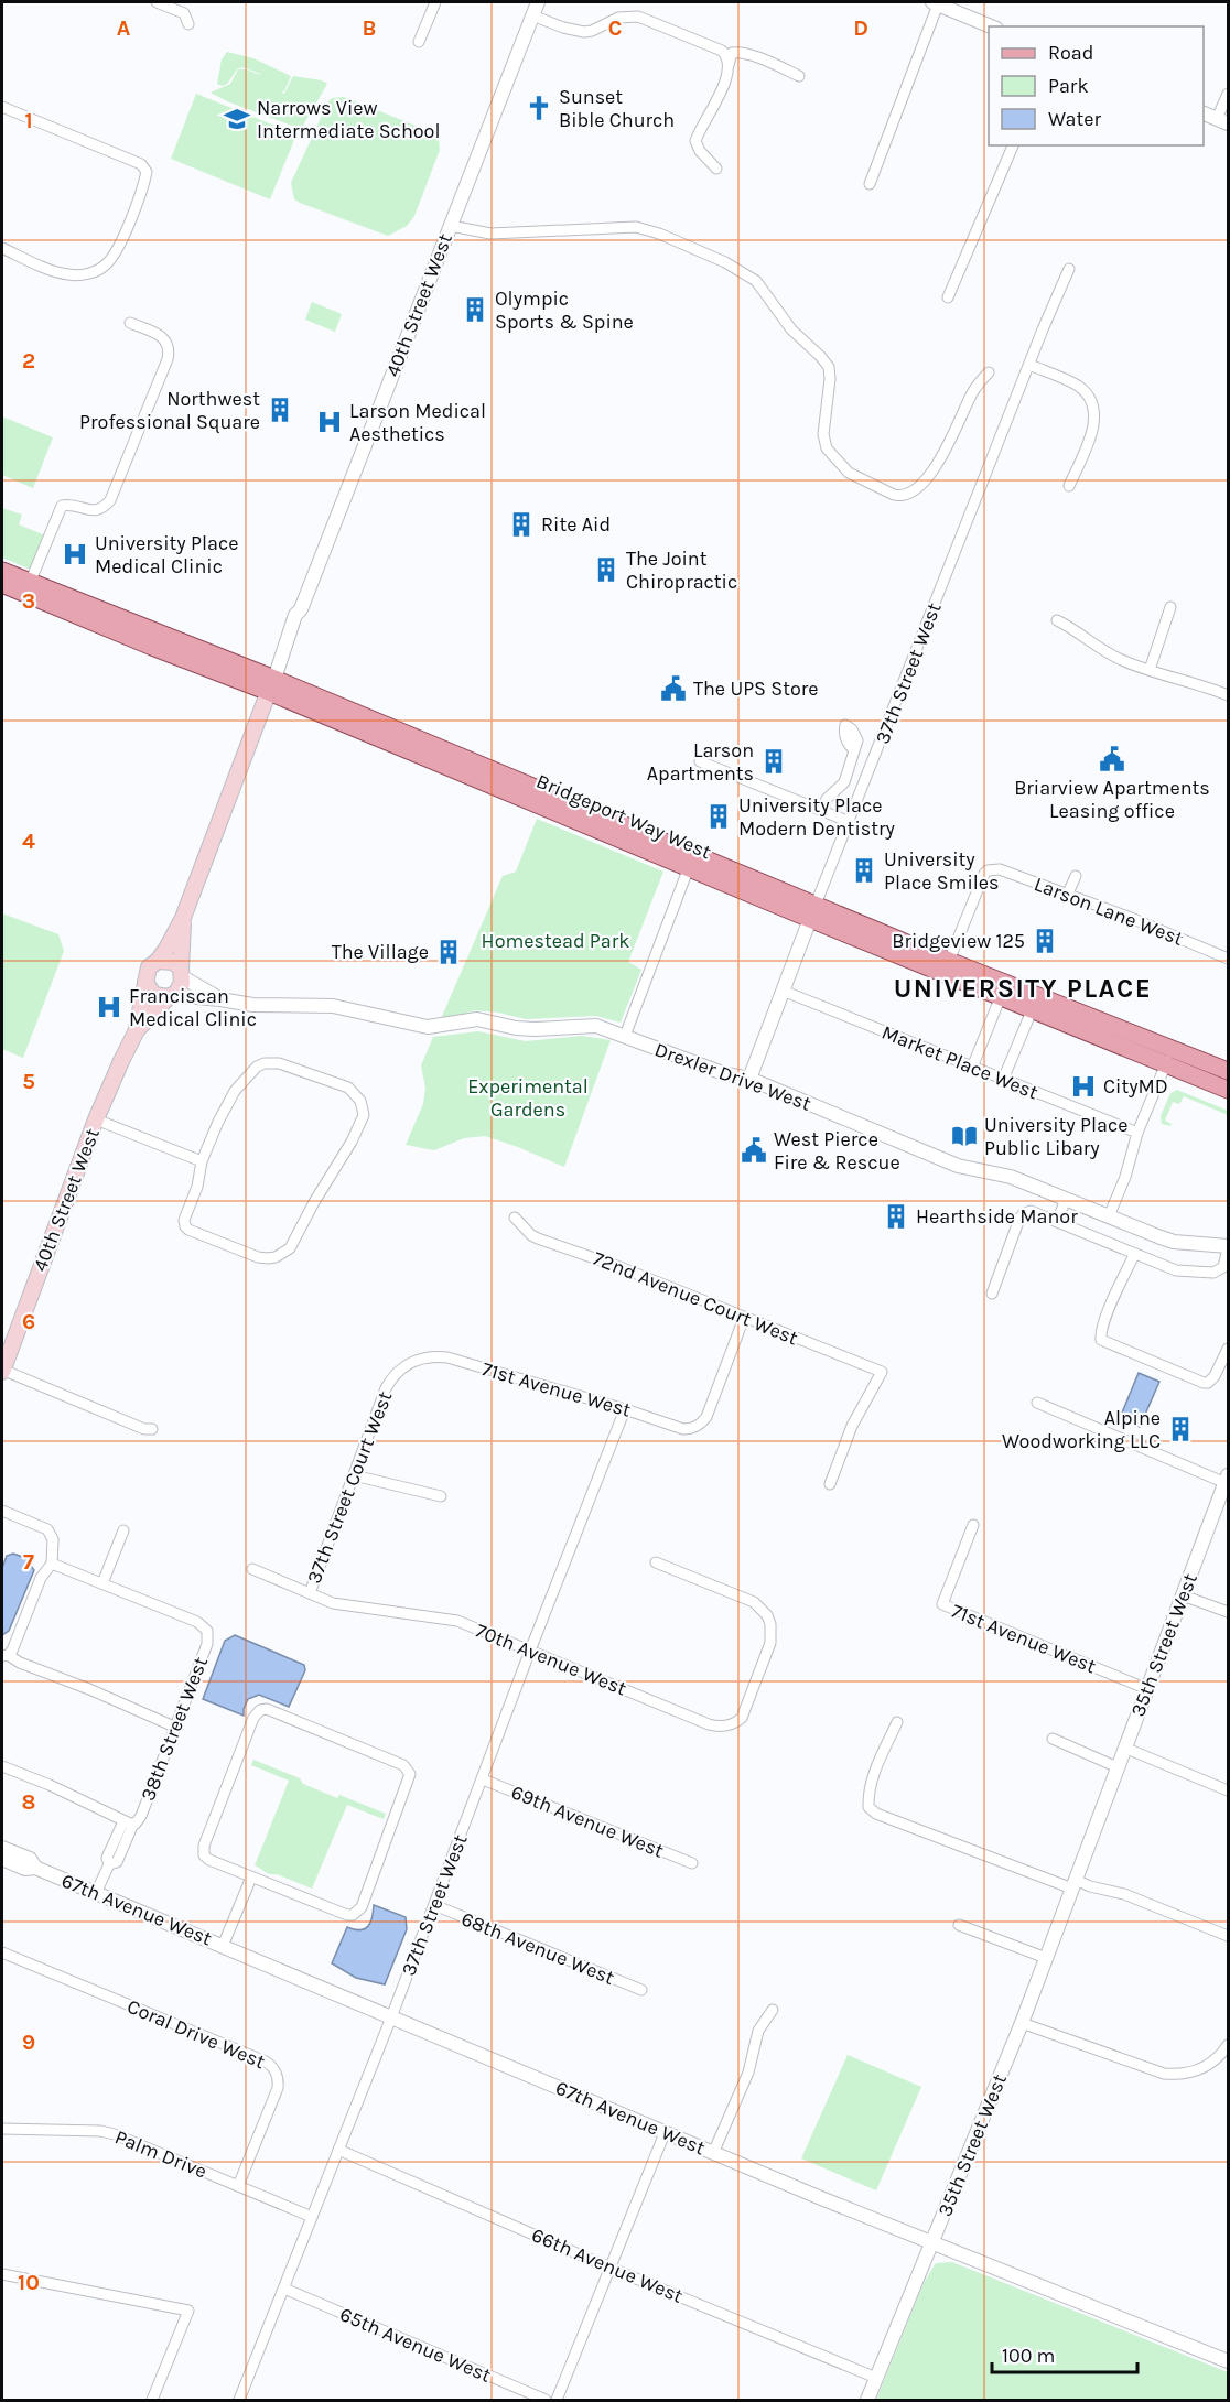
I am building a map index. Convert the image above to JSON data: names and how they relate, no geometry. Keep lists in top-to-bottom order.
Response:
{
  "streets": {
    "main road": ["40th Street West", "Bridgeport Way West"],
    "street": [
      "37th Street West",
      "Larson Lane West",
      "Market Place West",
      "Drexler Drive West",
      "72nd Avenue Court West",
      "71st Avenue West",
      "37th Street Court West",
      "35th Street West",
      "70th Avenue West",
      "38th Street West",
      "69th Avenue West",
      "67th Avenue West",
      "68th Avenue West",
      "Coral Drive West",
      "Palm Drive",
      "66th Avenue West",
      "65th Avenue West"
    ]
  },
  "crossings": [
    ["40th Street West", "Bridgeport Way West"],
    ["40th Street West", "Drexler Drive West"],
    ["37th Street West", "Bridgeport Way West"],
    ["37th Street West", "Market Place West"],
    ["37th Street West", "Drexler Drive West"],
    ["37th Street West", "71st Avenue West"],
    ["37th Street West", "70th Avenue West"],
    ["37th Street West", "69th Avenue West"],
    ["37th Street West", "67th Avenue West"],
    ["37th Street West", "68th Avenue West"],
    ["37th Street West", "Palm Drive"],
    ["37th Street West", "66th Avenue West"],
    ["37th Street West", "65th Avenue West"],
    ["Bridgeport Way West", "Larson Lane West"],
    ["72nd Avenue Court West", "71st Avenue West"],
    ["71st Avenue West", "37th Street Court West"],
    ["71st Avenue West", "35th Street West"],
    ["37th Street Court West", "70th Avenue West"],
    ["35th Street West", "67th Avenue West"],
    ["35th Street West", "66th Avenue West"],
    ["38th Street West", "67th Avenue West"],
    ["Coral Drive West", "Palm Drive"]
  ],
  "districts": ["UNIVERSITY PLACE"],
  "parks": ["Homestead Park", "Experimental Gardens"],
  "places": {
    "church": ["Sunset Bible Church"],
    "school or university": ["Narrows View Intermediate School"],
    "building": [
      "Olympic Sports & Spine",
      "Northwest Professional Square",
      "Rite Aid",
      "The Joint Chiropractic",
      "Larson Apartments",
      "University Place Modern Dentistry",
      "University Place Smiles",
      "Bridgeview 125",
      "The Village",
      "Hearthside Manor",
      "Alpine Woodworking LLC"
    ],
    "hospital": [
      "Larson Medical Aesthetics",
      "University Place Medical Clinic",
      "Franciscan Medical Clinic",
      "CityMD"
    ],
    "public building": ["The UPS Store", "Briarview Apartments Leasing office", "West Pierce Fire & Rescue"],
    "library": ["University Place Public Libary"]
  },
  "legend": ["Road", "Park", "Water"],
  "scale_bar": "100 m",
  "grid": {
    "columns": [
      "A",
      "B",
      "C",
      "D"
    ],
    "rows": [
      "1",
      "2",
      "3",
      "4",
      "5",
      "6",
      "7",
      "8",
      "9",
      "10"
    ]
  }
}
